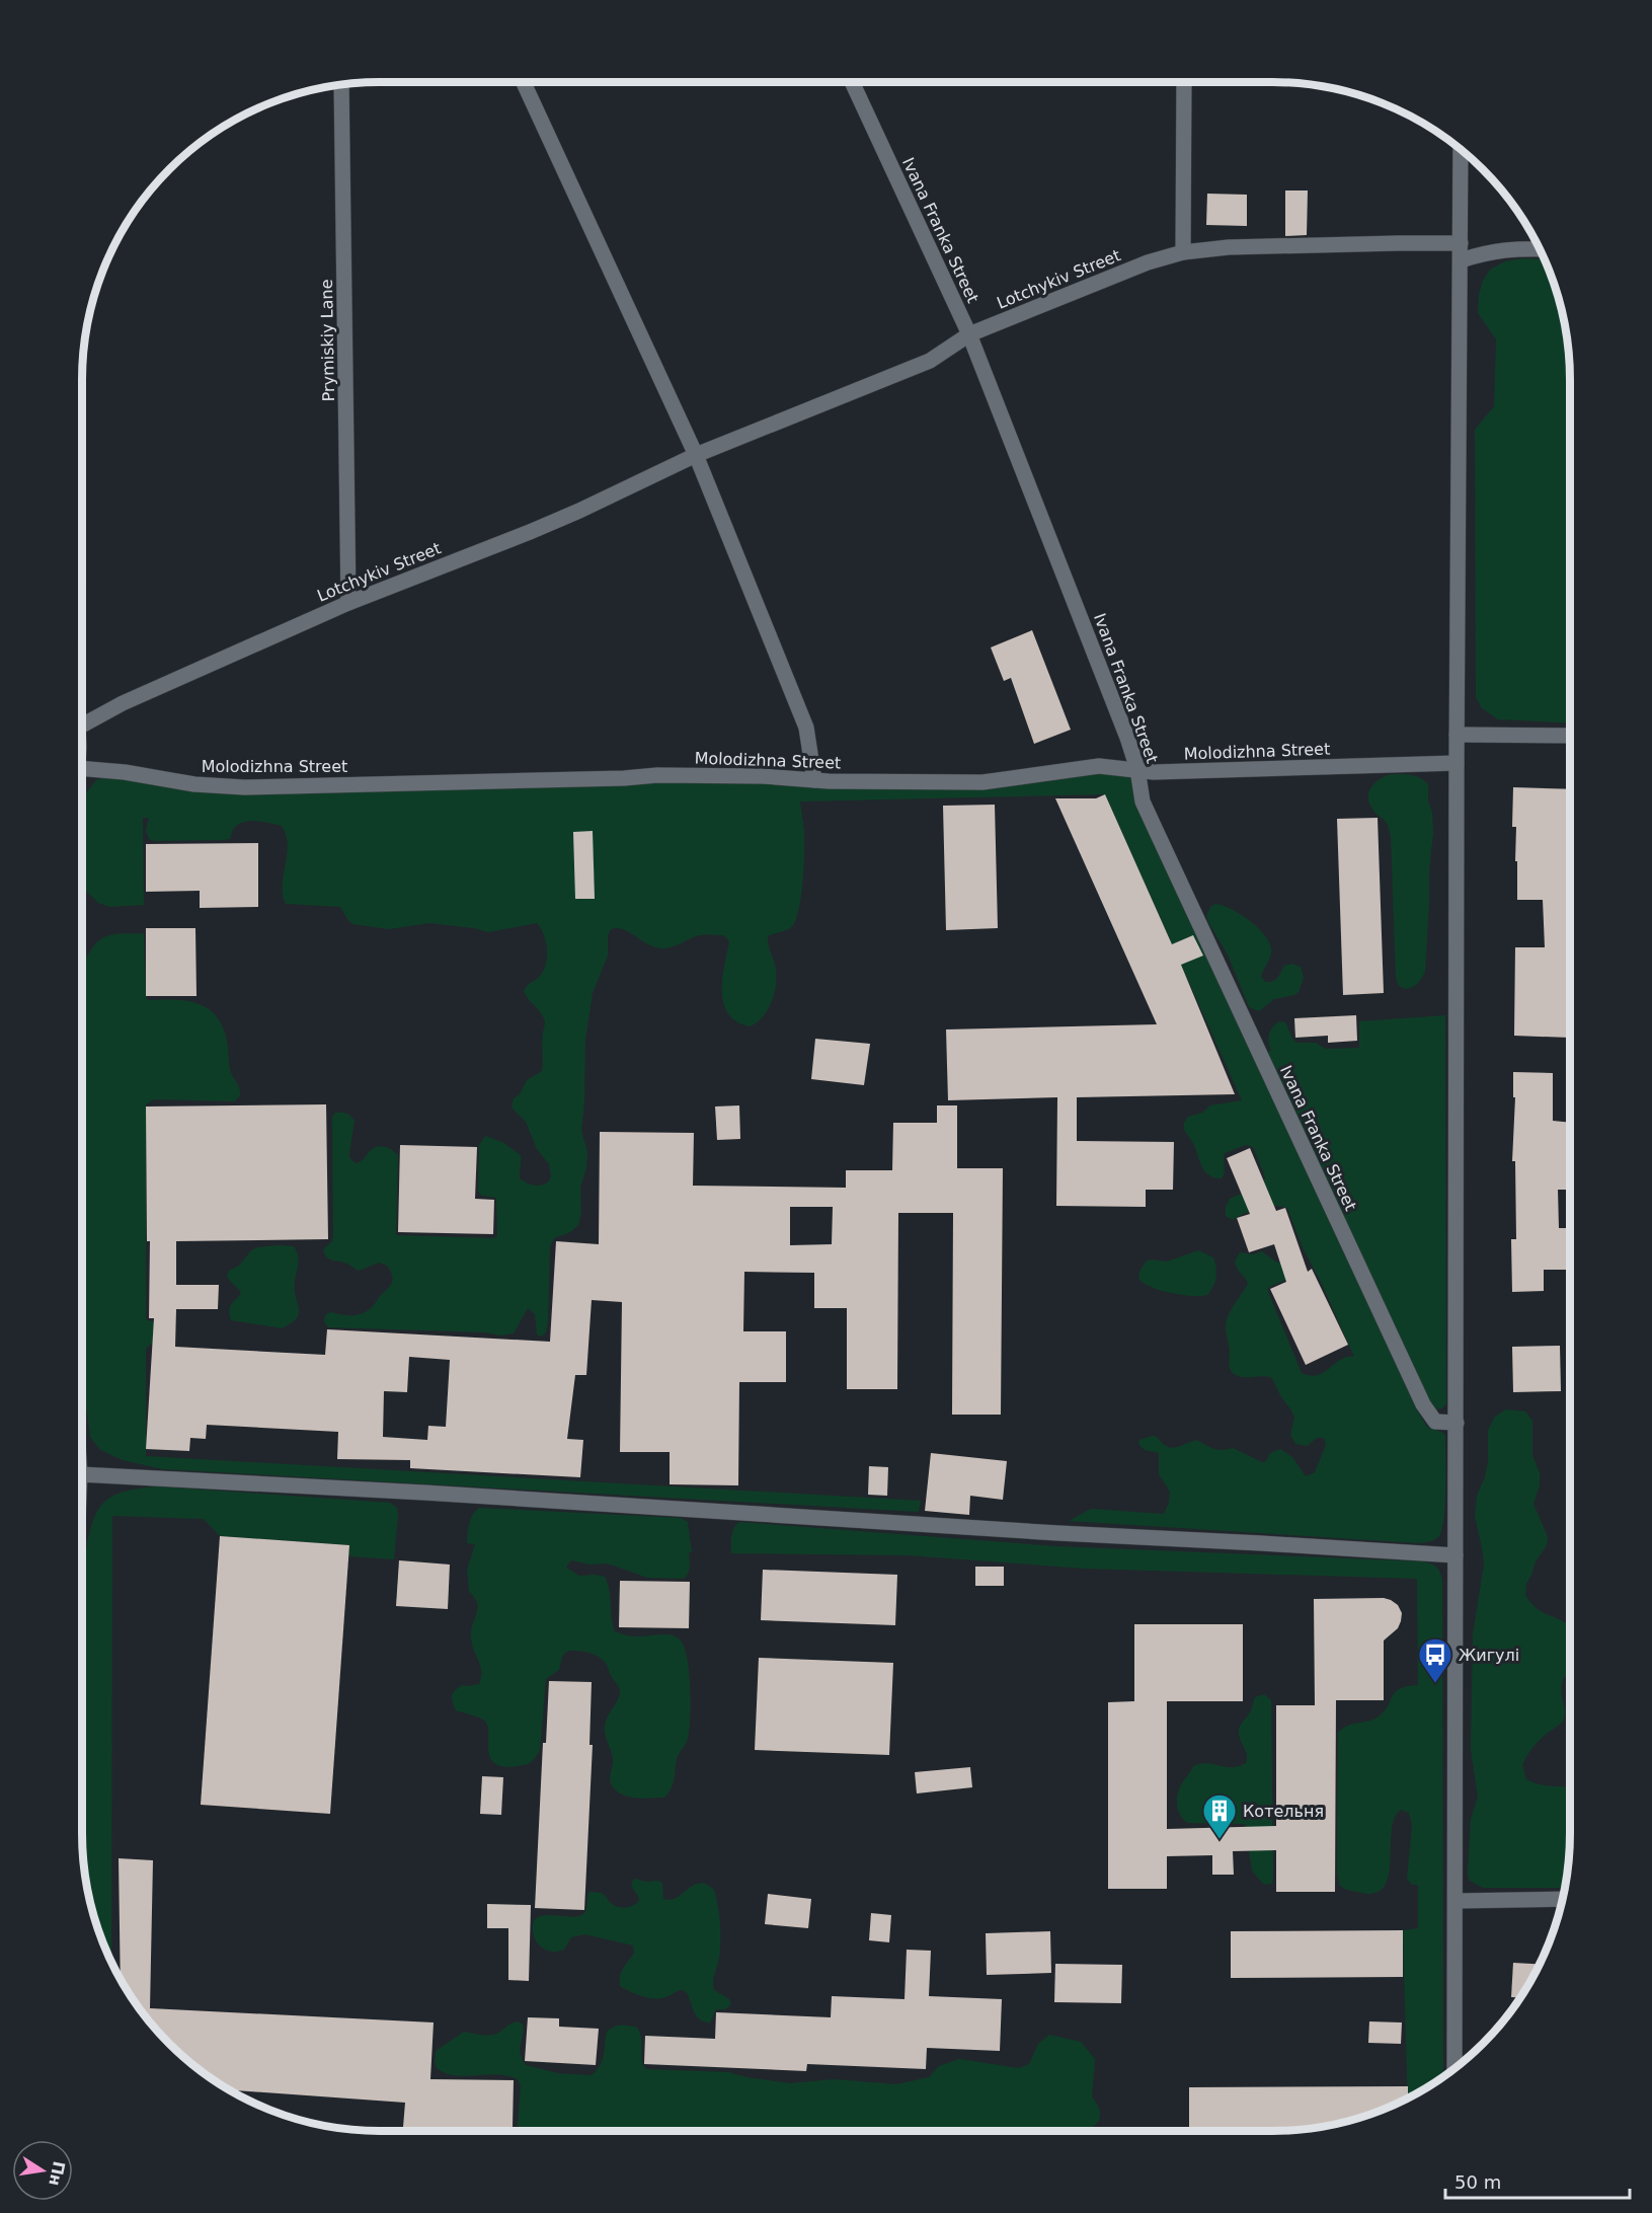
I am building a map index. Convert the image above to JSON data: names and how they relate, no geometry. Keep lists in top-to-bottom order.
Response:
{
  "streets": {
    "street": [
      "Ivana Franka Street",
      "Lotchykiv Street",
      "Prymiskiy Lane",
      "Molodizhna Street"
    ]
  },
  "crossings": [
    ["Ivana Franka Street", "Lotchykiv Street"],
    ["Ivana Franka Street", "Molodizhna Street"],
    ["Lotchykiv Street", "Prymiskiy Lane"]
  ],
  "places": {
    "bus stop": ["Жигулі"],
    "building": ["Котельня"]
  },
  "scale_bar": "50 m",
  "north": "right"
}
